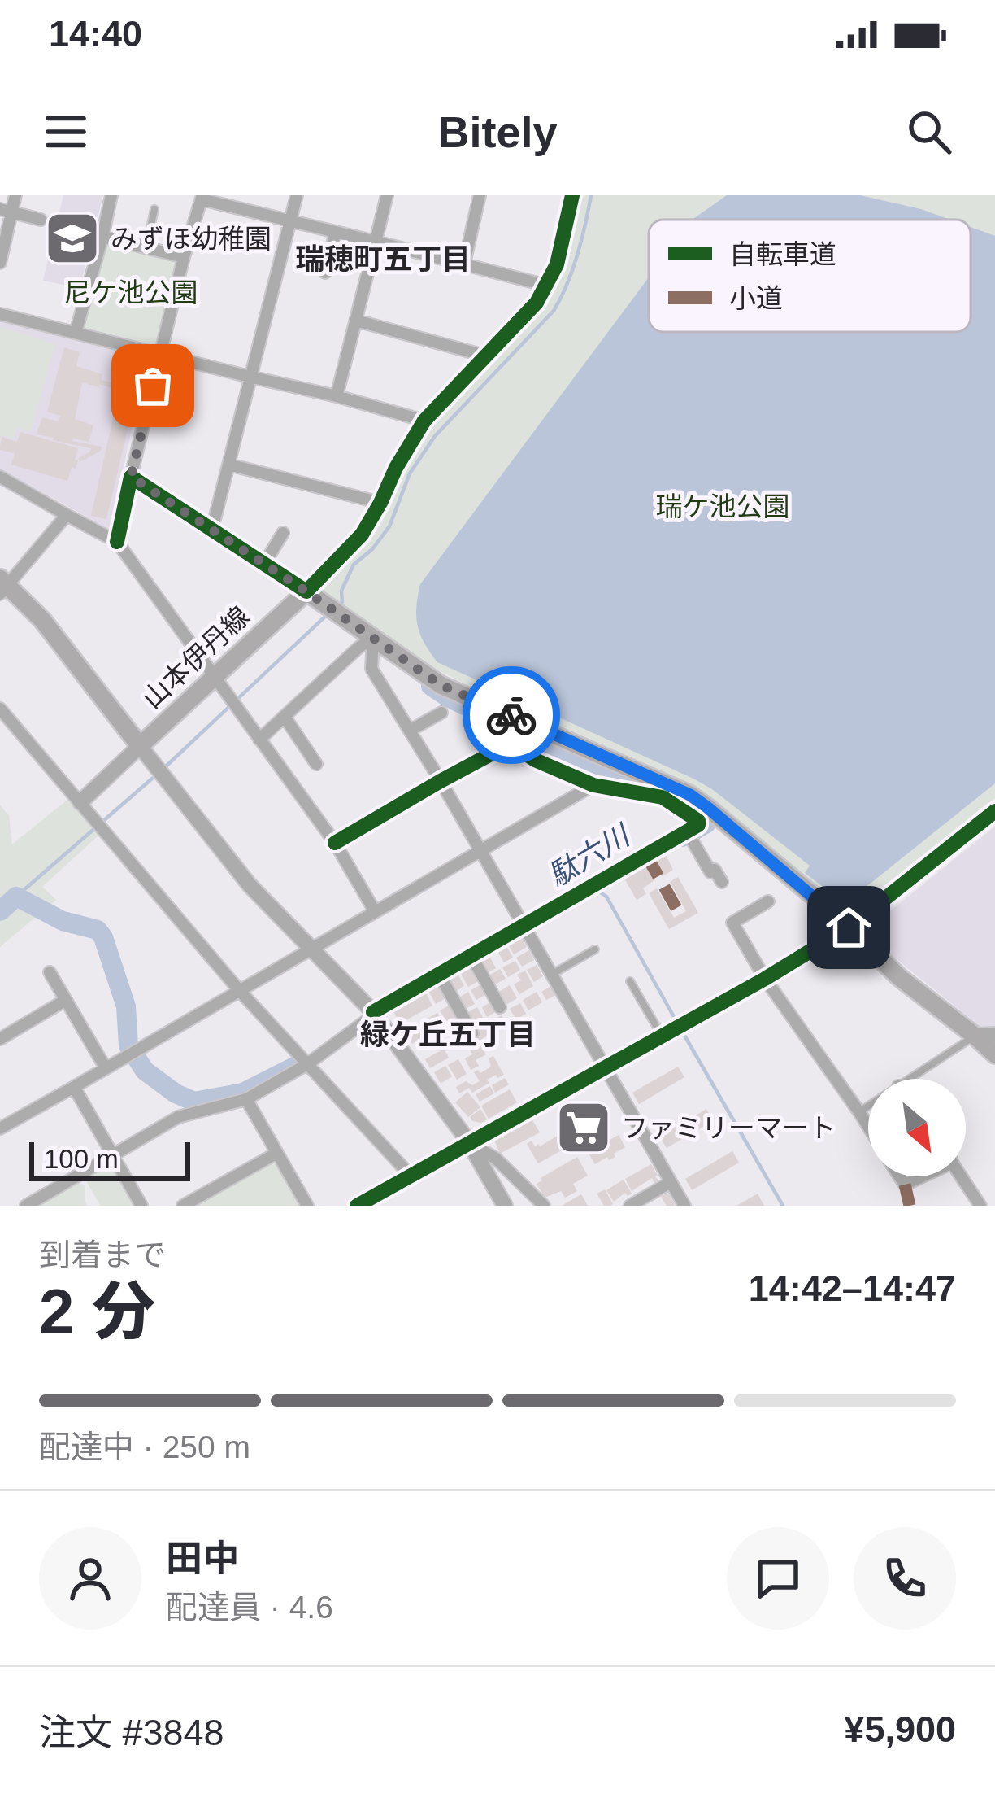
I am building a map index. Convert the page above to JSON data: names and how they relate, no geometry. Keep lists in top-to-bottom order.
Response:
{
  "streets": {
    "main road": ["山本伊丹線"]
  },
  "districts": ["瑞穂町五丁目", "緑ケ丘五丁目"],
  "water": ["駄六川"],
  "parks": ["尼ケ池公園", "瑞ケ池公園"],
  "places": {
    "school or university": ["みずほ幼稚園"],
    "supermarket": ["ファミリーマート"]
  },
  "legend": ["自転車道", "小道"],
  "scale_bar": "100 m",
  "north": "bottom right",
  "page": {
    "status": "14:40",
    "header": "Bitely",
    "scale": "100 m",
    "heading": ["2 分", "到着まで", "14:42–14:47"],
    "panel": [
      "田中",
      "配達員 · 4.6",
      "注文 #3848",
      "¥5,900"
    ],
    "bar": "配達中 · 250 m"
  }
}
